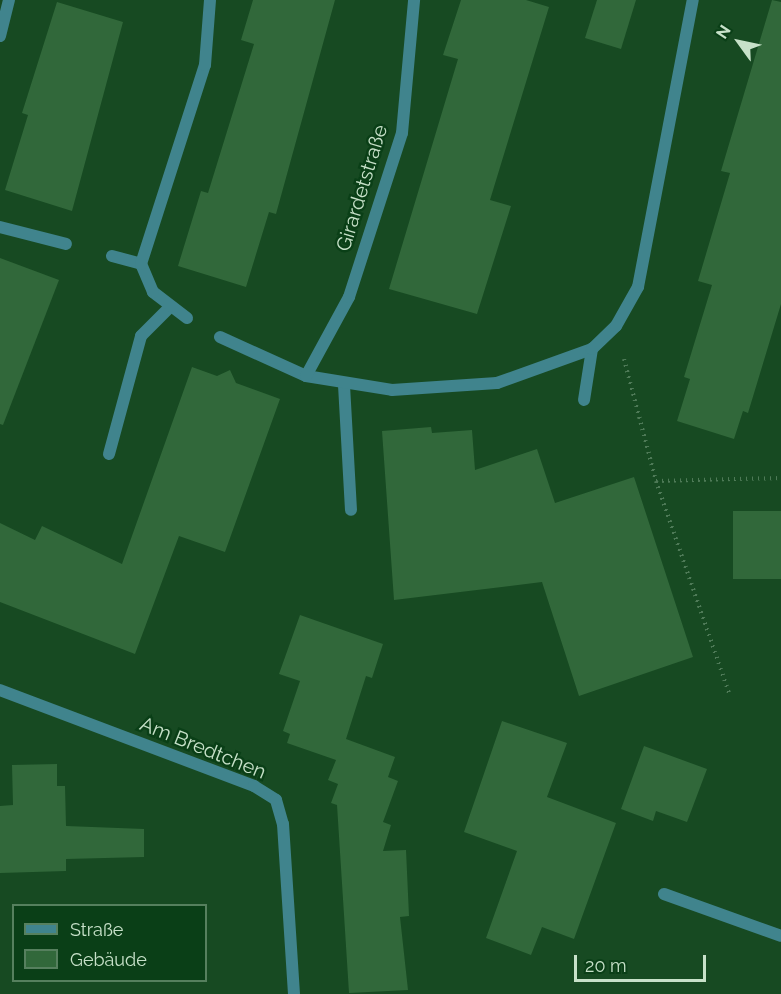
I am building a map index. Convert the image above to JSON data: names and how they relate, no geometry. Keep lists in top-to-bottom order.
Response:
{
  "streets": {
    "street": ["Girardetstraße", "Am Bredtchen"]
  },
  "legend": ["Straße", "Gebäude"],
  "scale_bar": "20 m",
  "north": "top left"
}
